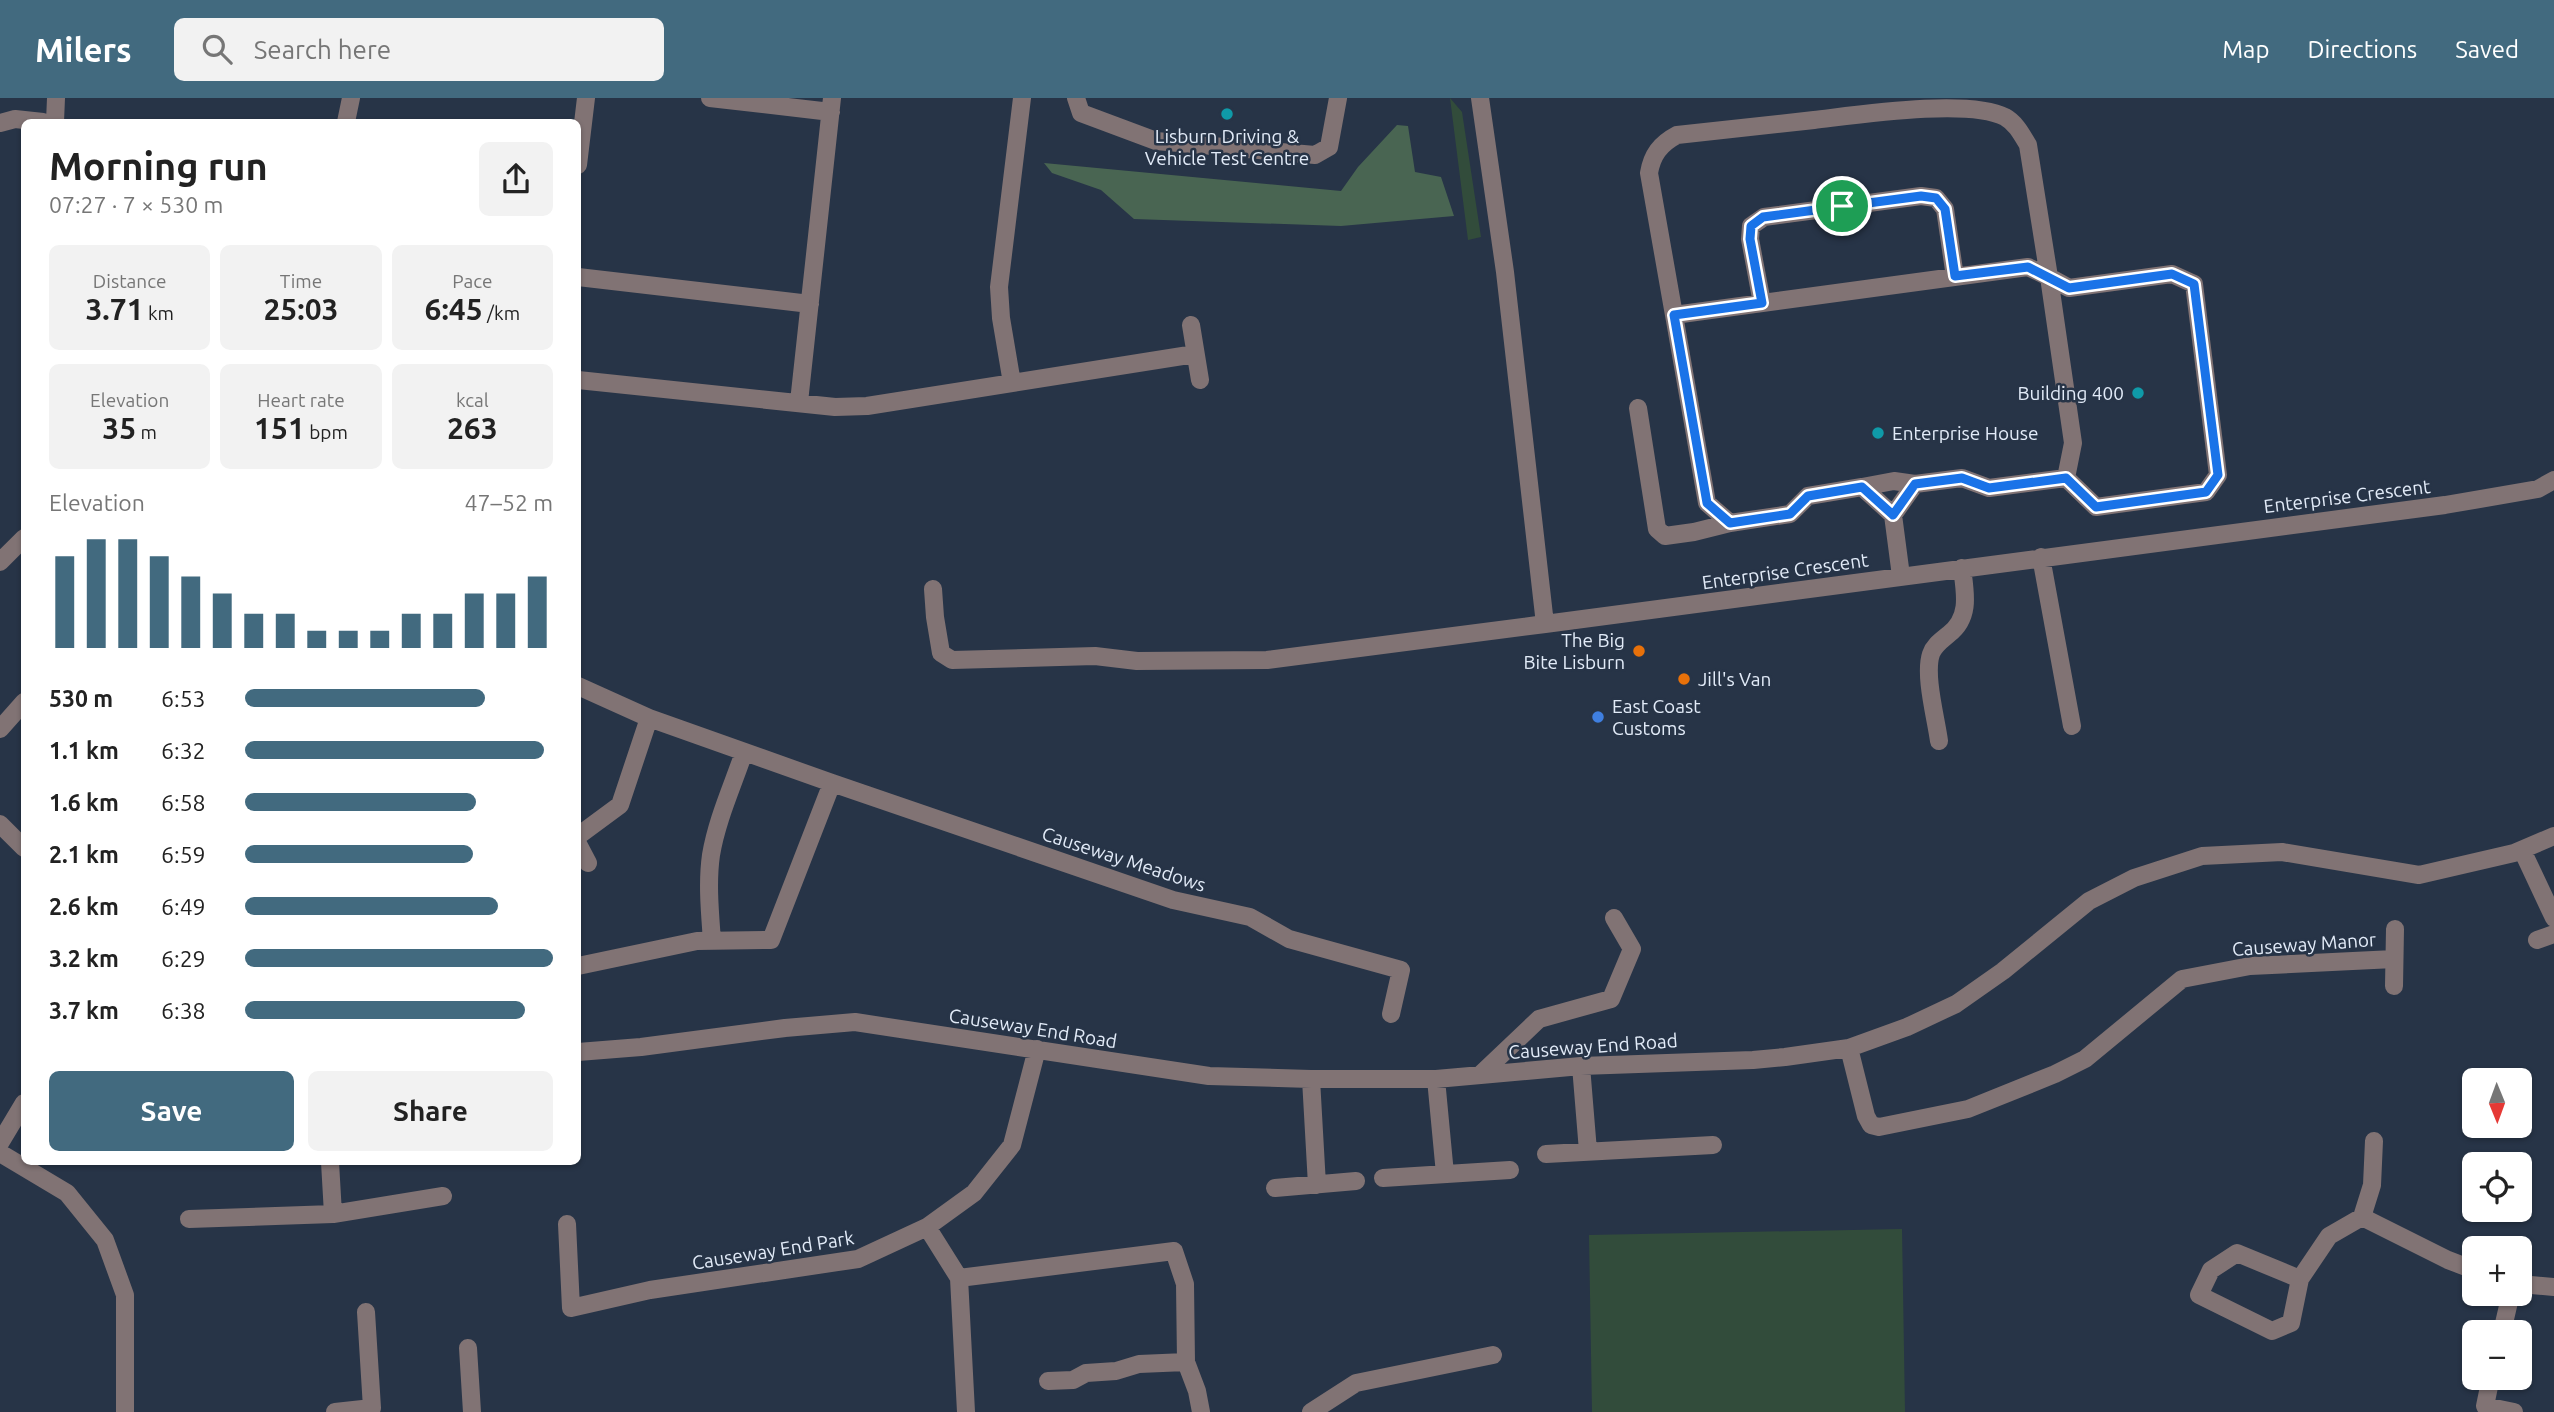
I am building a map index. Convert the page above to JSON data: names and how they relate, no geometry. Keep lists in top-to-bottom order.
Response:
{
  "streets": {
    "street": [
      "Enterprise Crescent",
      "Causeway Meadows",
      "Causeway Manor",
      "Causeway End Road",
      "Causeway End Park"
    ]
  },
  "crossings": [
    ["Causeway Manor", "Causeway End Road"],
    ["Causeway End Road", "Causeway End Park"]
  ],
  "places": [
    "Lisburn Driving & Vehicle Test Centre",
    "Building 400",
    "Enterprise House",
    "The Big Bite Lisburn",
    "Jill's Van",
    "East Coast Customs"
  ],
  "north": "bottom",
  "page": {
    "header": "Milers",
    "search": "Search here",
    "nav": ["Map", "Directions", "Saved"],
    "heading": ["Morning run", "07:27 · 7 × 530 m"],
    "stats": [
      ["Distance", "3.71 km"],
      ["Time", "25:03"],
      ["Pace", "6:45 /km"],
      ["Elevation", "35 m"],
      ["Heart rate", "151 bpm"],
      ["kcal", "263"]
    ],
    "chart": ["Elevation", "47–52 m"],
    "list": [
      {
        "name": "530 m",
        "note": "6:53"
      },
      {
        "name": "1.1 km",
        "note": "6:32"
      },
      {
        "name": "1.6 km",
        "note": "6:58"
      },
      {
        "name": "2.1 km",
        "note": "6:59"
      },
      {
        "name": "2.6 km",
        "note": "6:49"
      },
      {
        "name": "3.2 km",
        "note": "6:29"
      },
      {
        "name": "3.7 km",
        "note": "6:38"
      }
    ],
    "buttons": ["Save", "Share"],
    "map_buttons": ["+", "−"]
  }
}
